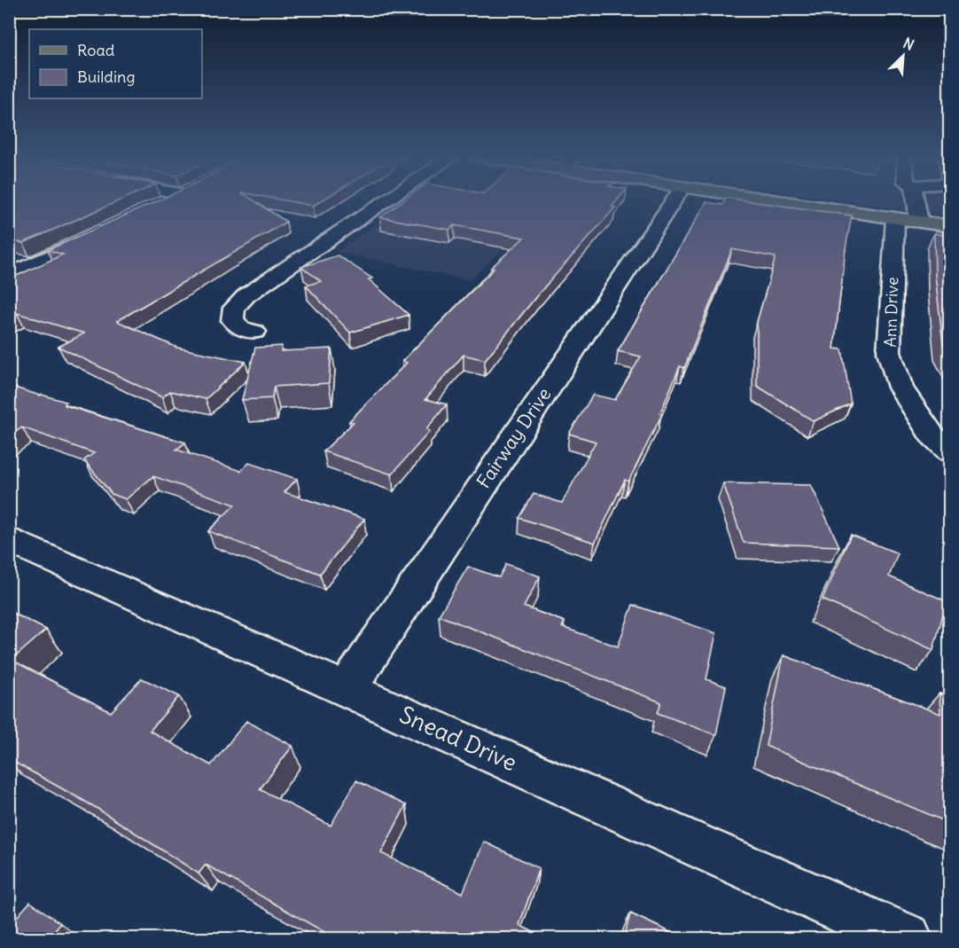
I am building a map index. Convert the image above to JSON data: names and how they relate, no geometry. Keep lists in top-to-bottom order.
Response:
{
  "streets": {
    "street": ["Ann Drive", "Fairway Drive", "Snead Drive"]
  },
  "crossings": [
    ["Fairway Drive", "Snead Drive"]
  ],
  "legend": ["Road", "Building"],
  "north": "top right"
}
